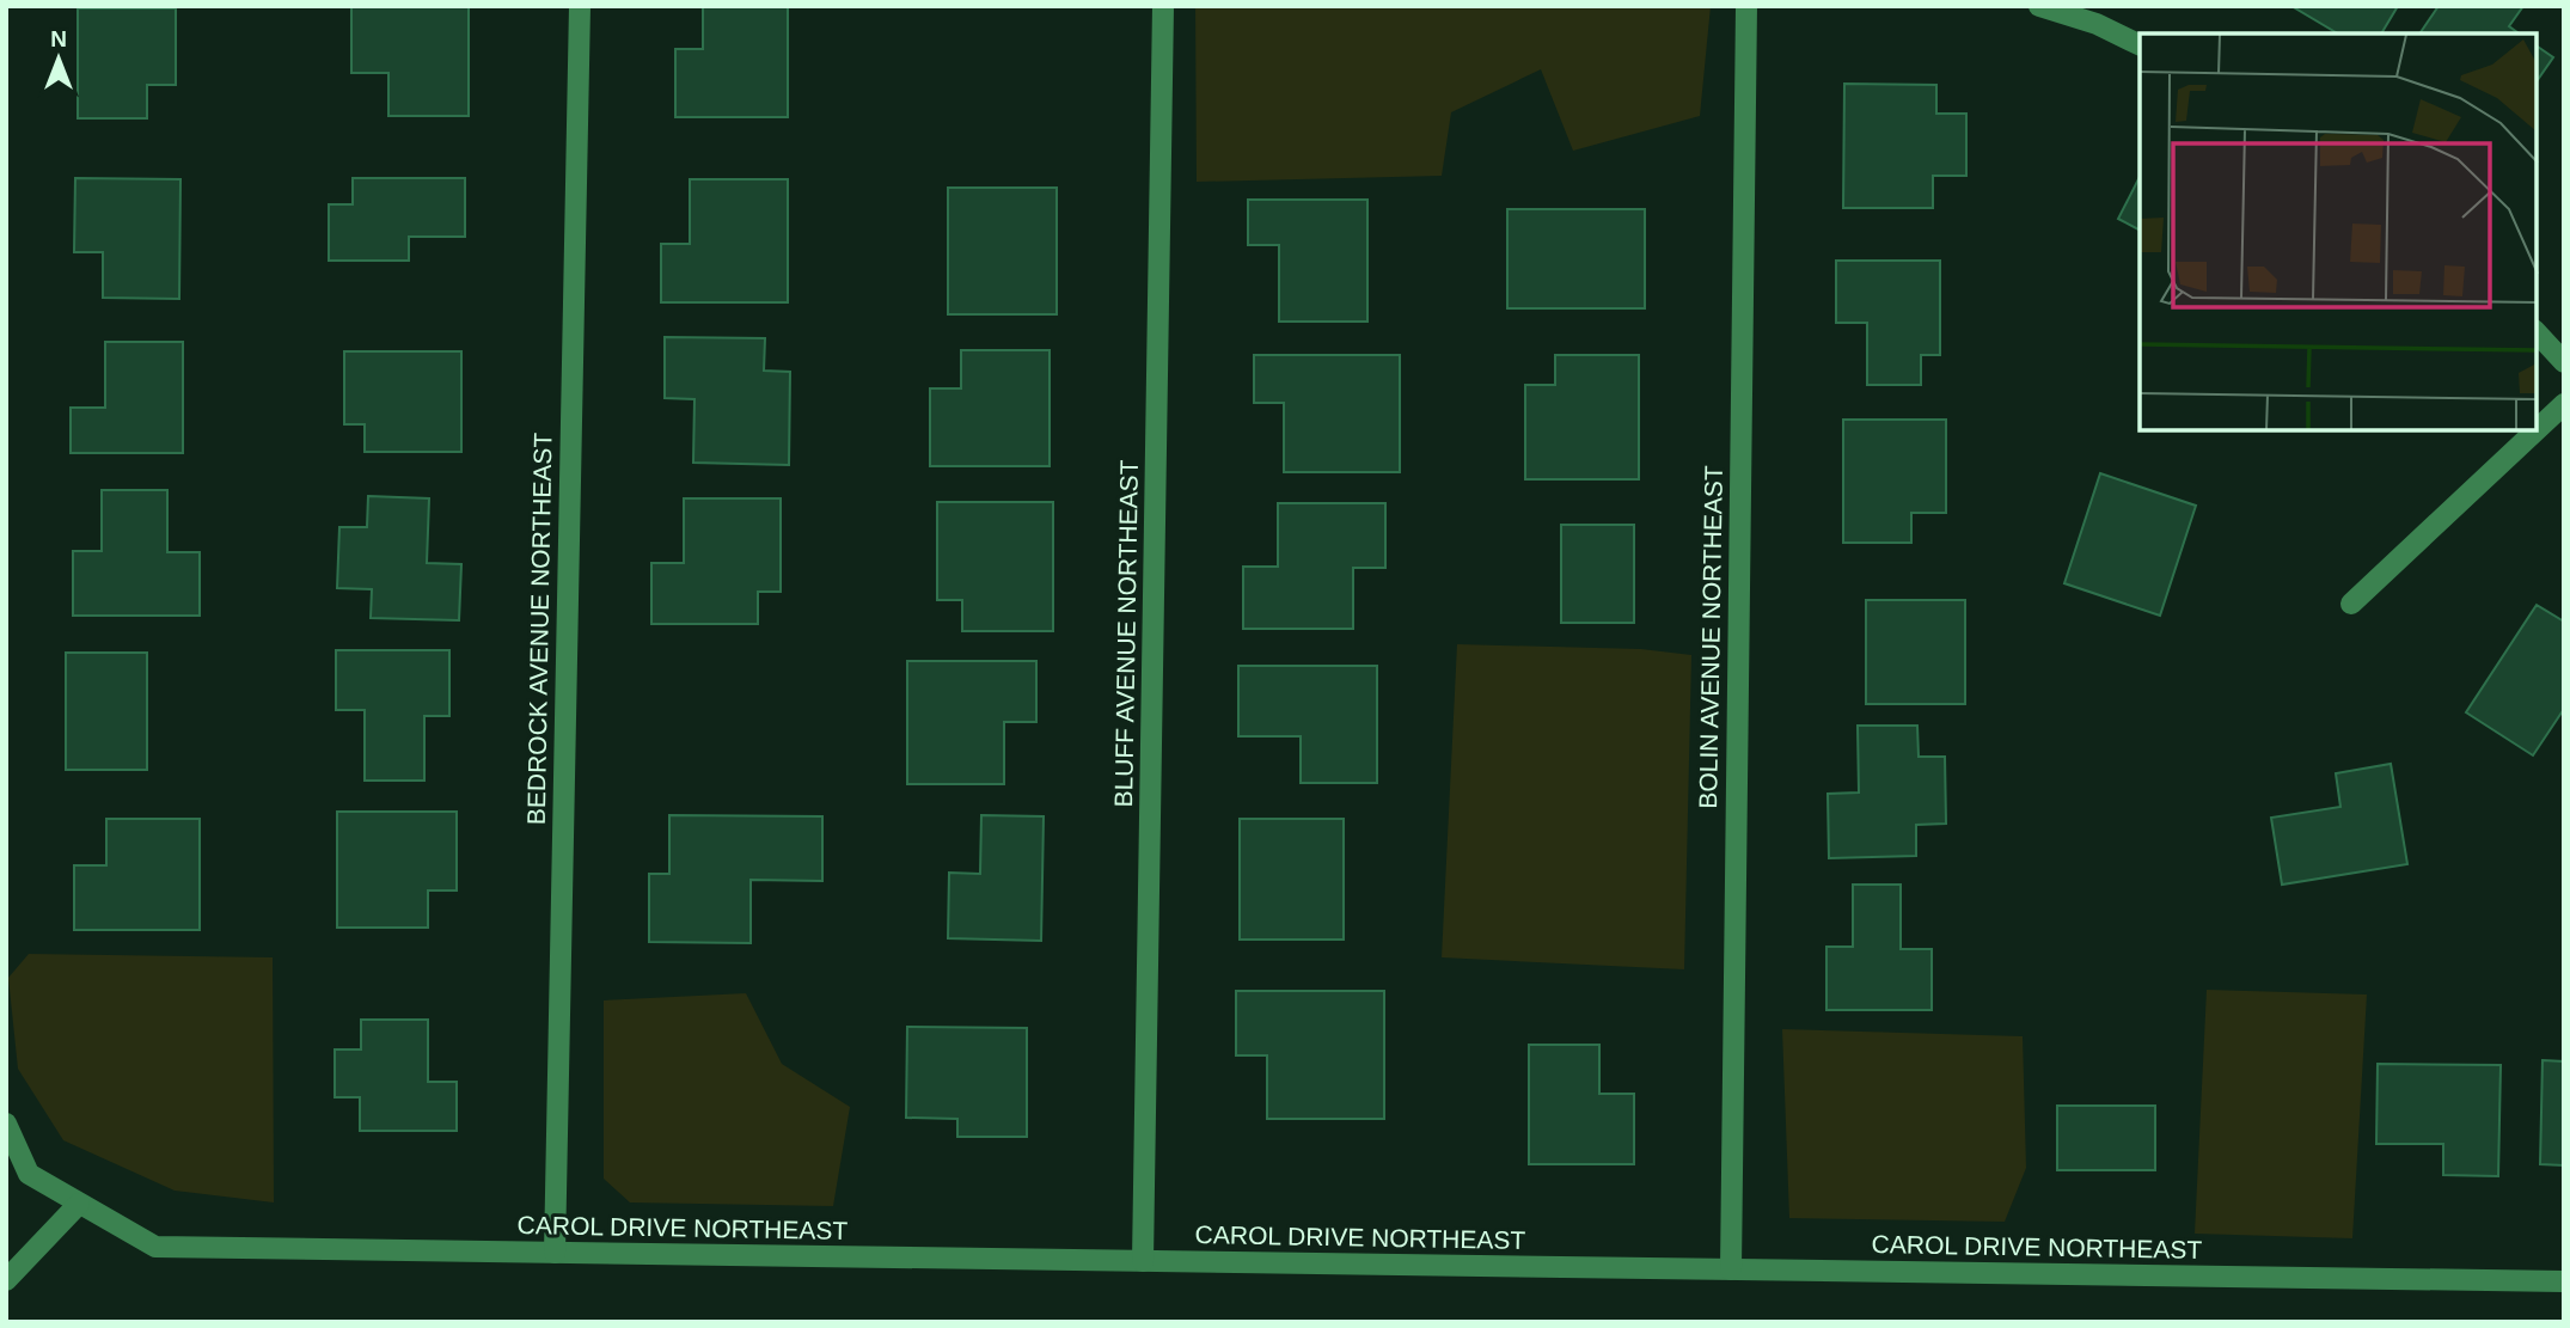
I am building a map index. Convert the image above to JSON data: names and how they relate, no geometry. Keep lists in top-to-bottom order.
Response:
{
  "streets": {
    "street": [
      "BEDROCK AVENUE NORTHEAST",
      "BLUFF AVENUE NORTHEAST",
      "BOLIN AVENUE NORTHEAST",
      "CAROL DRIVE NORTHEAST"
    ]
  },
  "crossings": [
    ["BEDROCK AVENUE NORTHEAST", "CAROL DRIVE NORTHEAST"],
    ["BLUFF AVENUE NORTHEAST", "CAROL DRIVE NORTHEAST"],
    ["BOLIN AVENUE NORTHEAST", "CAROL DRIVE NORTHEAST"]
  ],
  "north": "top"
}
